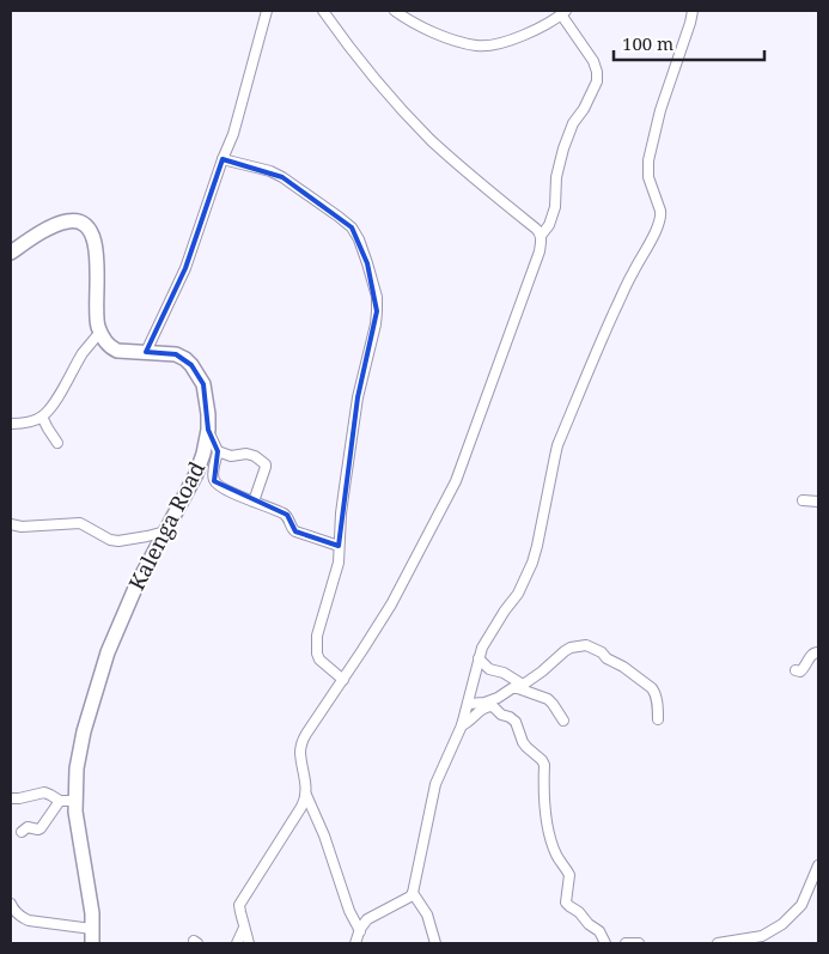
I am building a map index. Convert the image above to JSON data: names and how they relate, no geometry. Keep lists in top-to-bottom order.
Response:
{
  "streets": {
    "main road": ["Kalenga Road"]
  },
  "scale_bar": "100 m"
}
